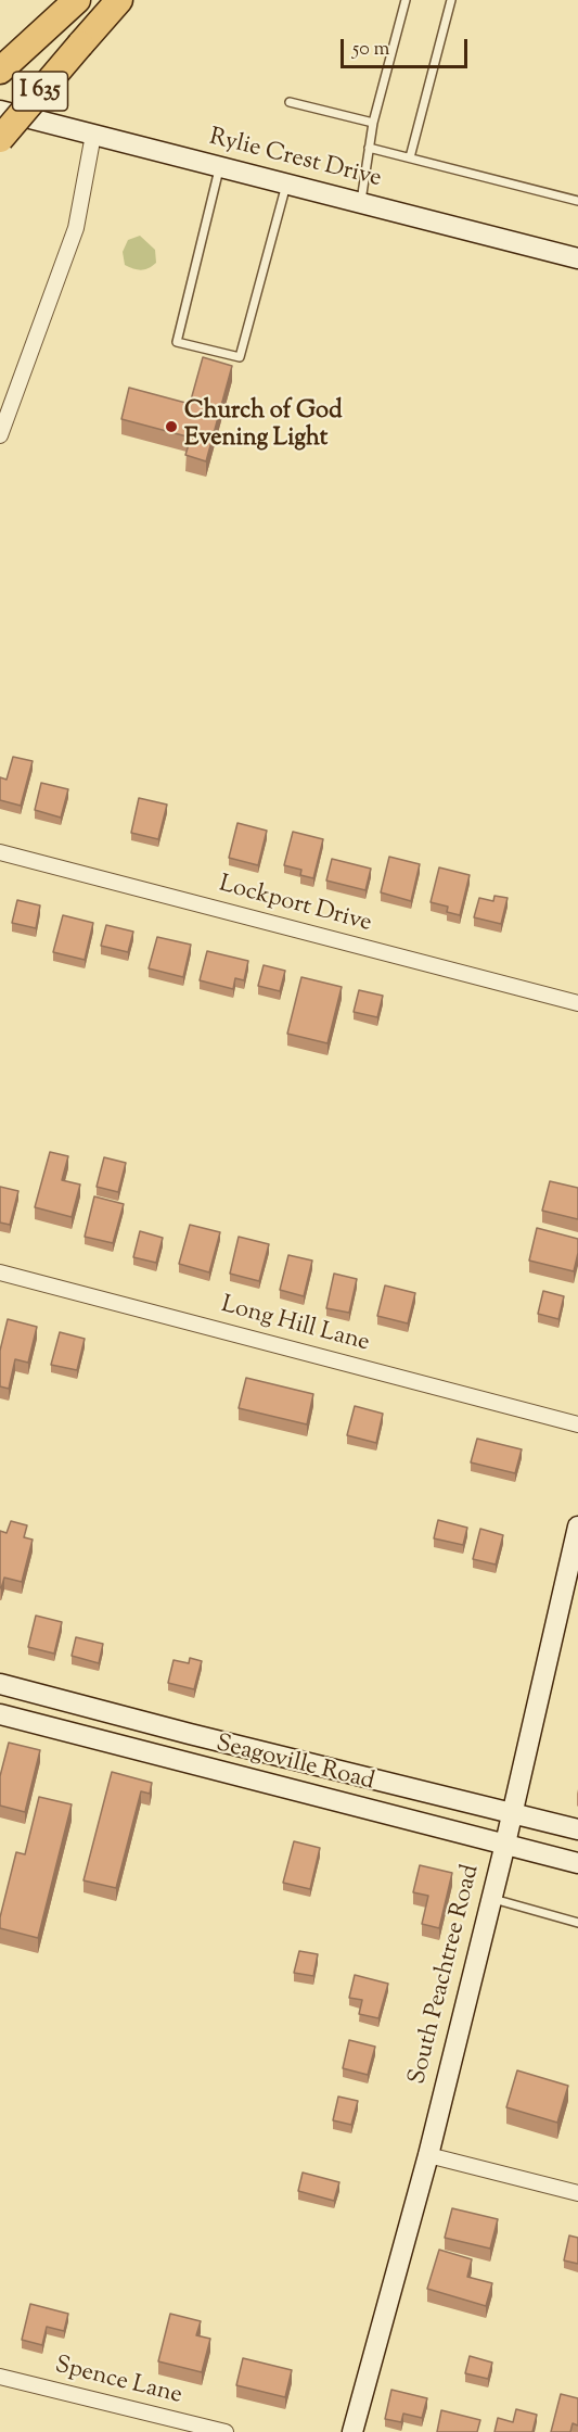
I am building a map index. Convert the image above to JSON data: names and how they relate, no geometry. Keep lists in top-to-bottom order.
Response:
{
  "streets": {
    "highway": ["I 635"],
    "main road": ["Rylie Crest Drive", "Seagoville Road", "South Peachtree Road"],
    "street": ["Lockport Drive", "Long Hill Lane", "Spence Lane"]
  },
  "crossings": [
    ["Seagoville Road", "South Peachtree Road"]
  ],
  "places": ["Church of God Evening Light"],
  "scale_bar": "50 m"
}
